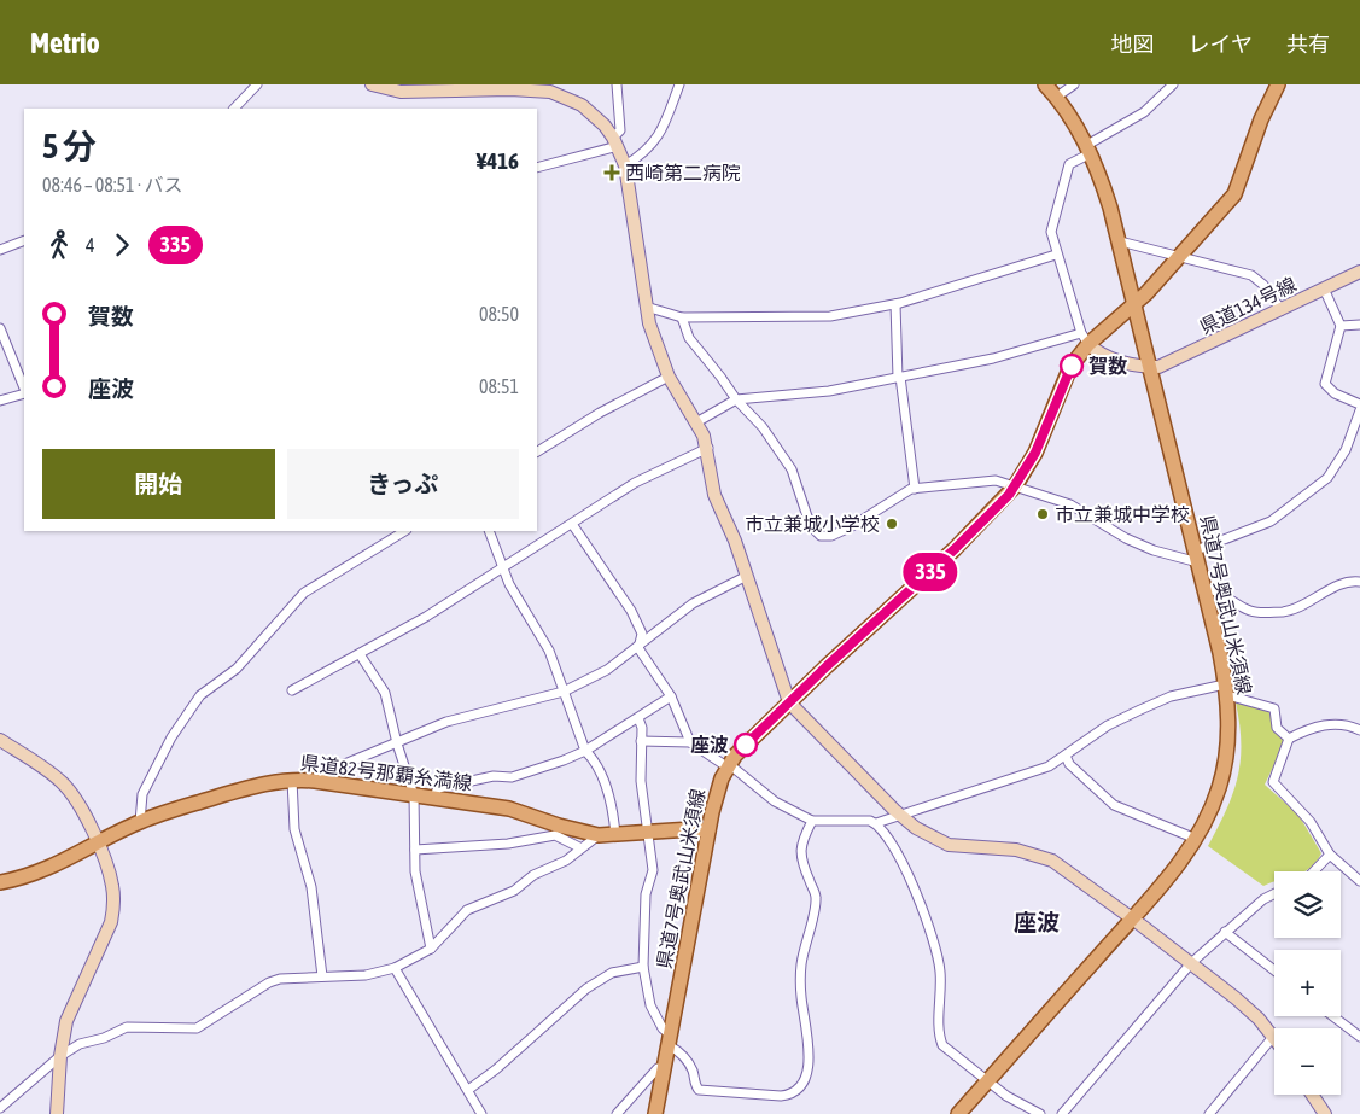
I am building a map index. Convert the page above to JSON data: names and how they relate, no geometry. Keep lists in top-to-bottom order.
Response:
{
  "streets": {
    "main road": ["県道7号奥武山米須線", "県道82号那覇糸満線"],
    "street": ["県道134号線"]
  },
  "crossings": [
    ["県道134号線", "県道7号奥武山米須線"],
    ["県道7号奥武山米須線", "県道82号那覇糸満線"]
  ],
  "districts": ["座波"],
  "places": {
    "health": ["西崎第二病院"],
    "other": [
      "賀数",
      "市立兼城中学校",
      "市立兼城小学校",
      "座波"
    ]
  },
  "lines": ["bus line 335"],
  "page": {
    "header": "Metrio",
    "nav": ["地図", "レイヤ", "共有"],
    "on_map": "335",
    "heading": ["5 分", "08:46 – 08:51 · バス", "¥416"],
    "legs": ["4", "335"],
    "list": [
      {
        "name": "賀数",
        "value": "08:50"
      },
      {
        "name": "座波",
        "value": "08:51"
      }
    ],
    "buttons": ["開始", "きっぷ"],
    "map_buttons": ["+", "−"]
  }
}
